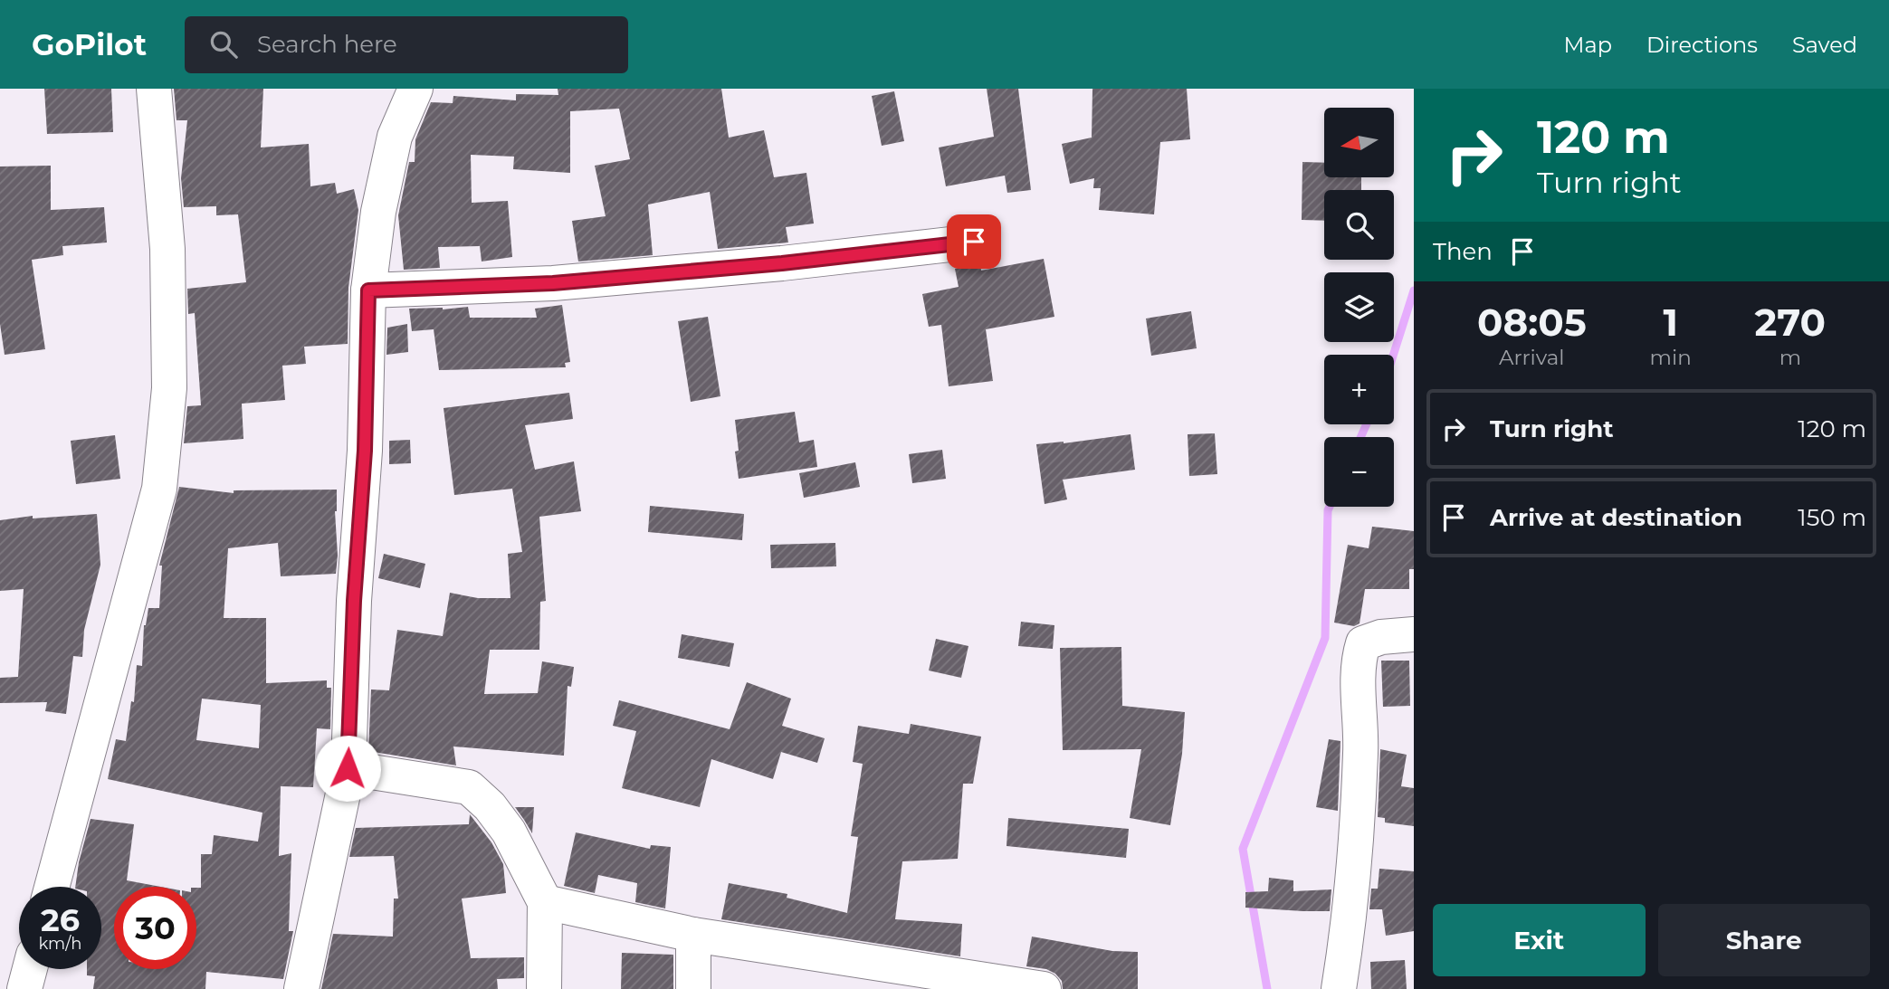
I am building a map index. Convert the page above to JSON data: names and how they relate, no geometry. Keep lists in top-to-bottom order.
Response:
{
  "north": "left",
  "page": {
    "header": "GoPilot",
    "search": "Search here",
    "nav": ["Map", "Directions", "Saved"],
    "turn": ["120 m", "Turn right"],
    "map_buttons": ["+", "−"],
    "then": "Then",
    "eta": [
      "08:05",
      "Arrival",
      "1",
      "min",
      "270",
      "m"
    ],
    "list": [
      {
        "name": "Turn right",
        "value": "120 m"
      },
      {
        "name": "Arrive at destination",
        "value": "150 m"
      }
    ],
    "speed": "26 km/h",
    "limit": "30",
    "buttons": ["Exit", "Share"]
  }
}
